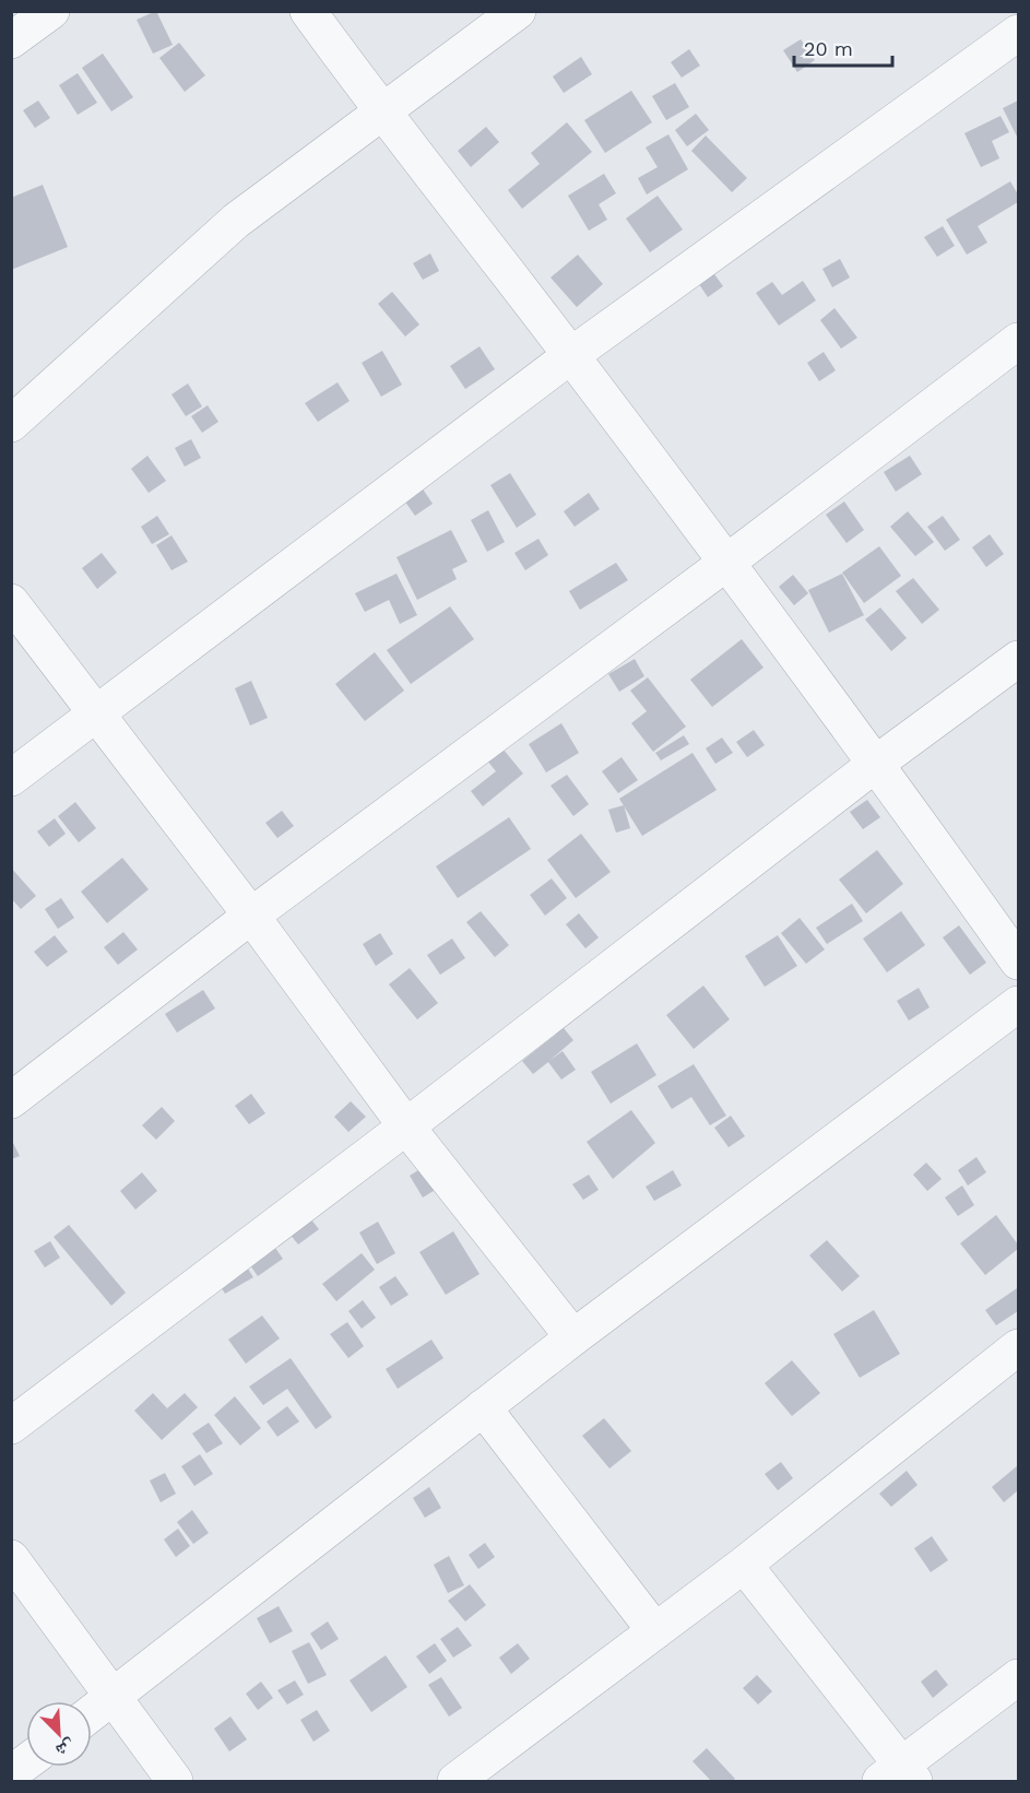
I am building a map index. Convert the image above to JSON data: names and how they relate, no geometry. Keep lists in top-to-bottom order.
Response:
{
  "scale_bar": "20 m",
  "north": "bottom right"
}
